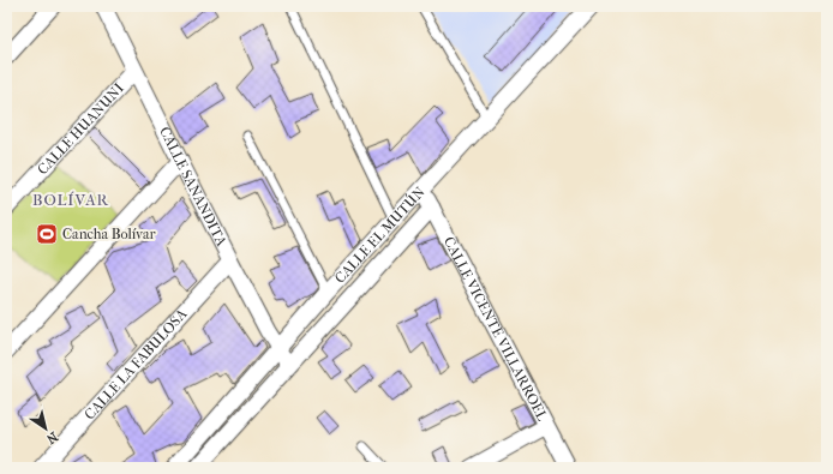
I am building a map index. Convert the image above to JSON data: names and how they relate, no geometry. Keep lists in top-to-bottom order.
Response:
{
  "streets": {
    "street": [
      "CALLE HUANUNI",
      "CALLE SANANDITA",
      "CALLE EL MUTÚN",
      "CALLE VICENTE VILLARROEL",
      "CALLE LA FABULOSA"
    ]
  },
  "crossings": [
    ["CALLE HUANUNI", "CALLE SANANDITA"],
    ["CALLE SANANDITA", "CALLE EL MUTÚN"],
    ["CALLE SANANDITA", "CALLE LA FABULOSA"],
    ["CALLE EL MUTÚN", "CALLE VICENTE VILLARROEL"]
  ],
  "districts": ["BOLÍVAR"],
  "places": {
    "sports": ["Cancha Bolívar"]
  },
  "north": "bottom right"
}
